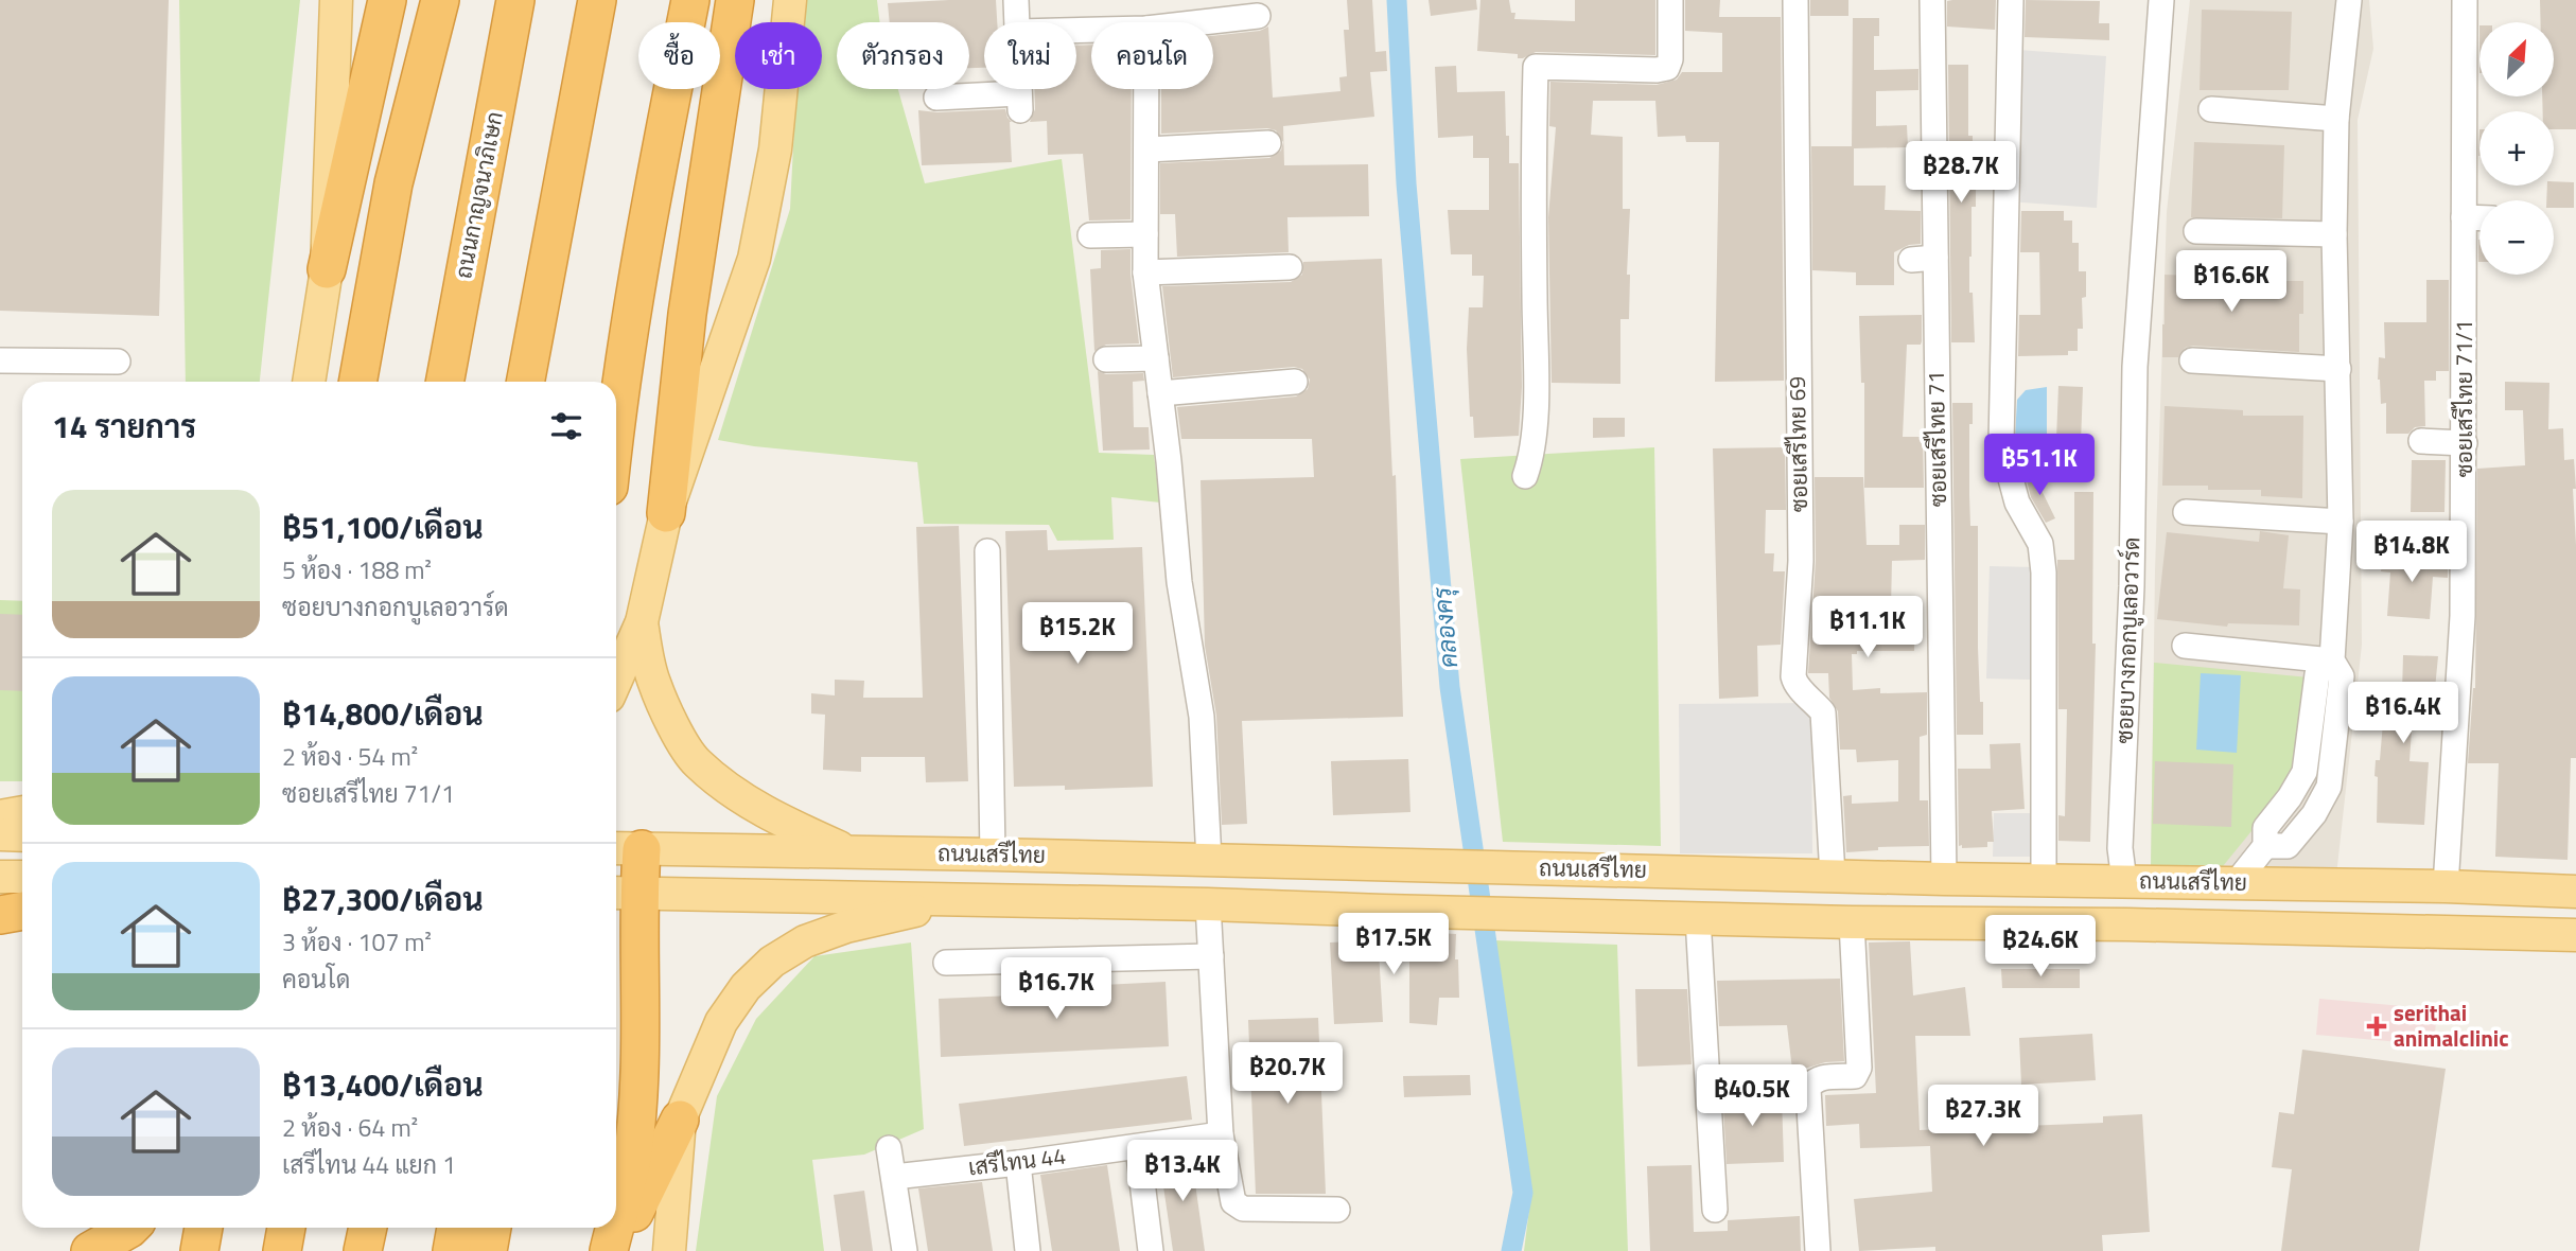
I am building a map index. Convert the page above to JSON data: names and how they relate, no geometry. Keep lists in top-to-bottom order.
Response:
{
  "streets": {
    "highway": ["ถนนกาญจนาภิเษก"],
    "main road": ["ถนนเสรีไทย"],
    "street": [
      "ซอยเสรีไทย 71/1",
      "ซอยเสรีไทย 71",
      "ซอยเสรีไทย 69",
      "ซอยบางกอกบูเลอวาร์ด",
      "เสรีไทน 44"
    ]
  },
  "crossings": [
    ["ซอยเสรีไทย 71/1", "ถนนเสรีไทย"],
    ["ซอยเสรีไทย 71", "ถนนเสรีไทย"],
    ["ซอยเสรีไทย 69", "ถนนเสรีไทย"],
    ["ซอยบางกอกบูเลอวาร์ด", "ถนนเสรีไทย"]
  ],
  "water": ["คลองครุ"],
  "places": {
    "health": ["serithai animalclinic"]
  },
  "north": "top right",
  "page": {
    "map_buttons": ["+", "−"],
    "chip": [
      "ซื้อ",
      "เช่า",
      "ตัวกรอง",
      "ใหม่",
      "คอนโด"
    ],
    "price": [
      "฿28.7K",
      "฿16.6K",
      "฿51.1K",
      "฿14.8K",
      "฿11.1K",
      "฿15.2K",
      "฿16.4K",
      "฿17.5K",
      "฿24.6K",
      "฿16.7K",
      "฿20.7K",
      "฿40.5K",
      "฿27.3K",
      "฿13.4K"
    ],
    "heading": "14 รายการ",
    "list": [
      {
        "name": "฿51,100/เดือน",
        "note": "5 ห้อง · 188 m² · ซอยบางกอกบูเลอวาร์ด"
      },
      {
        "name": "฿14,800/เดือน",
        "note": "2 ห้อง · 54 m² · ซอยเสรีไทย 71/1"
      },
      {
        "name": "฿27,300/เดือน",
        "note": "3 ห้อง · 107 m² · คอนโด"
      },
      {
        "name": "฿13,400/เดือน",
        "note": "2 ห้อง · 64 m² · เสรีไทน 44 แยก 1"
      }
    ]
  }
}
